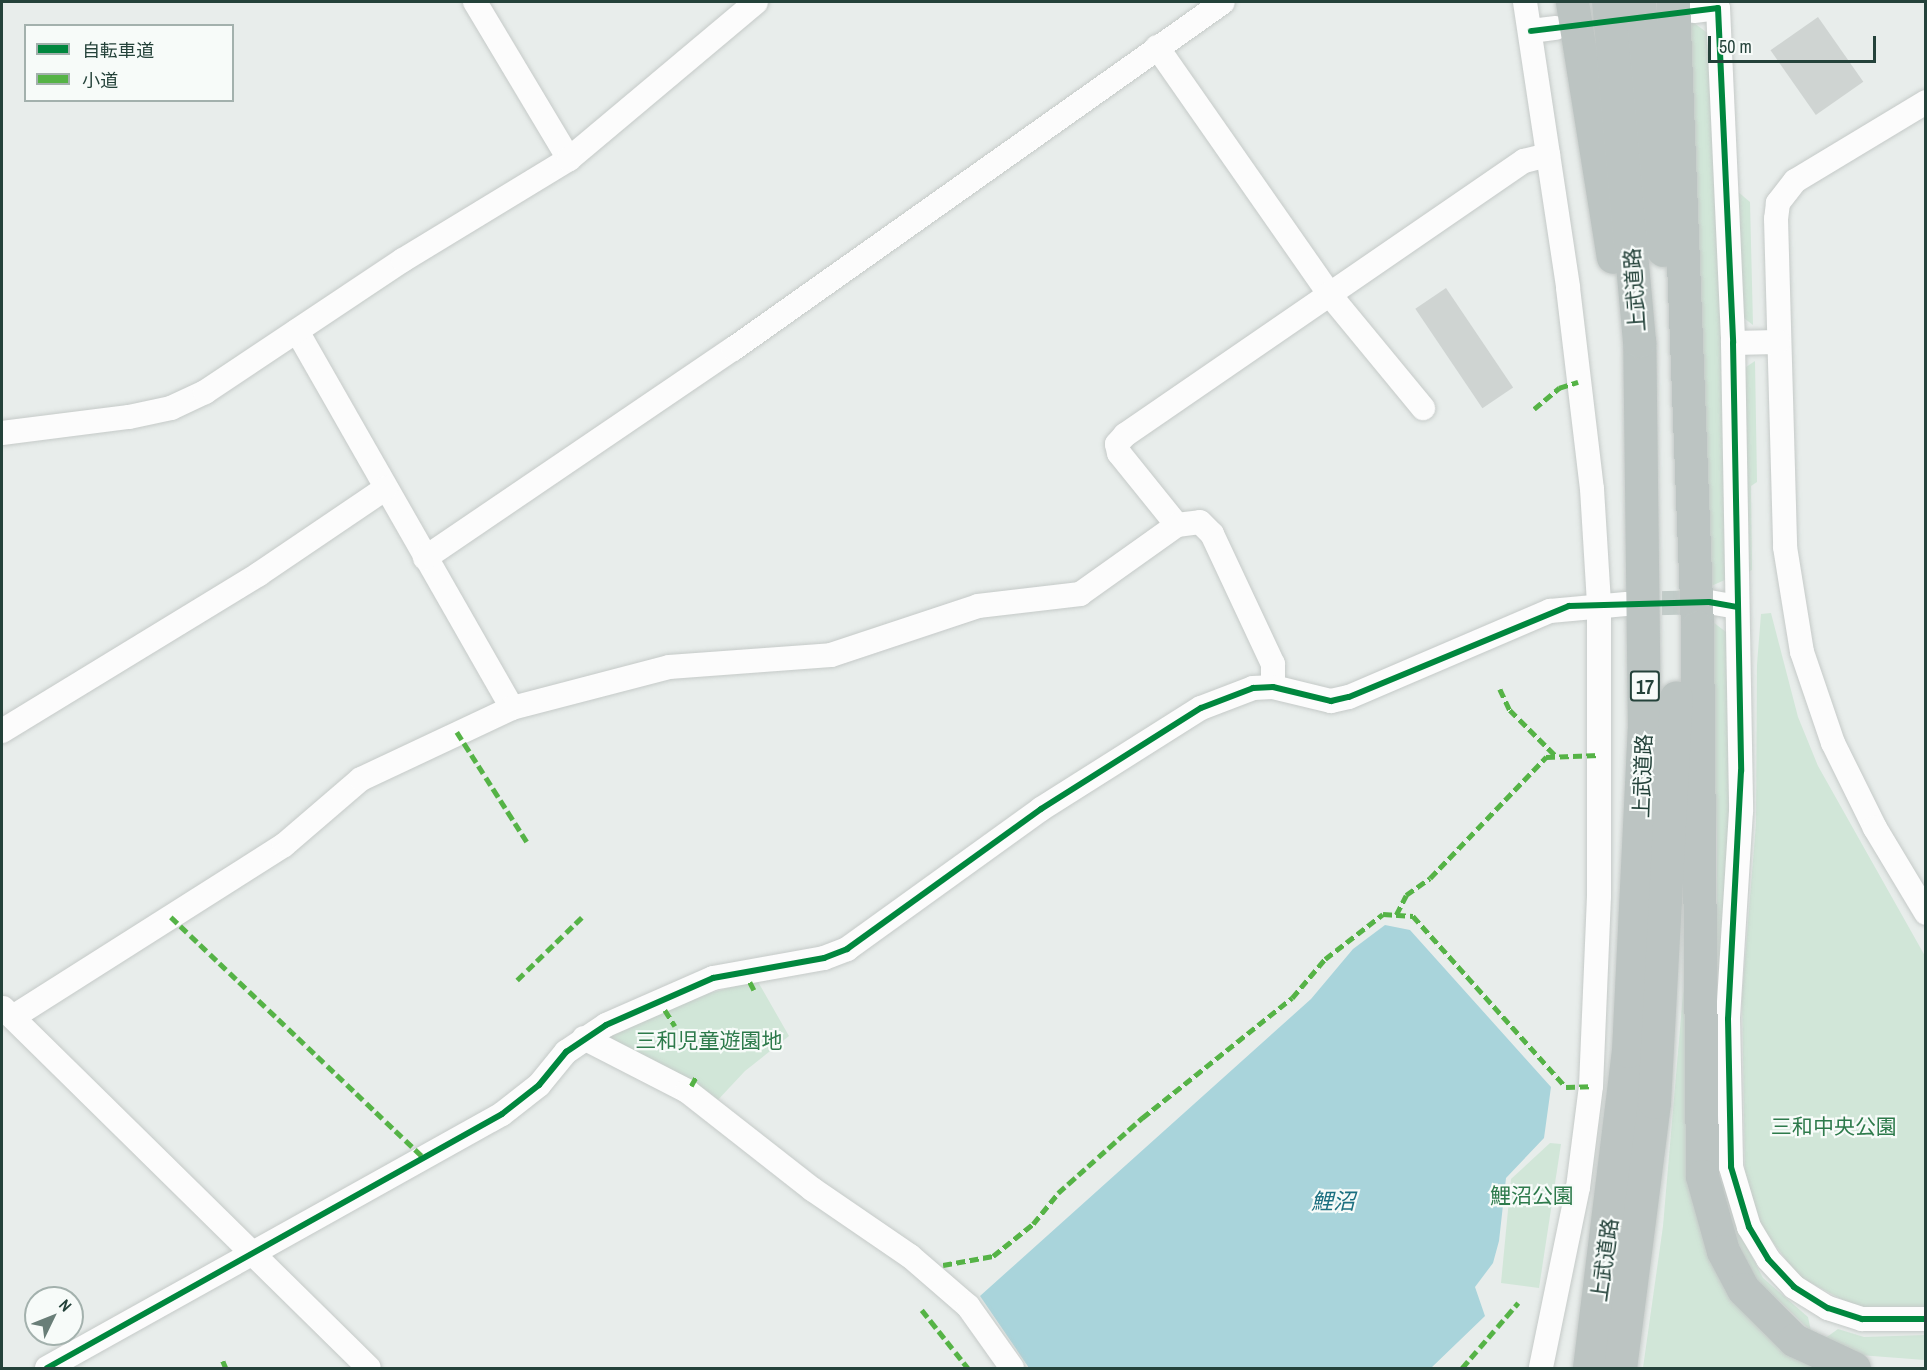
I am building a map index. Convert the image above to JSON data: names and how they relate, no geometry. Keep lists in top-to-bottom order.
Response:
{
  "streets": {
    "highway": ["上武道路", "17"]
  },
  "water": ["鯉沼"],
  "parks": ["三和児童遊園地", "三和中央公園", "鯉沼公園"],
  "legend": ["自転車道", "小道"],
  "scale_bar": "50 m",
  "north": "top right"
}
